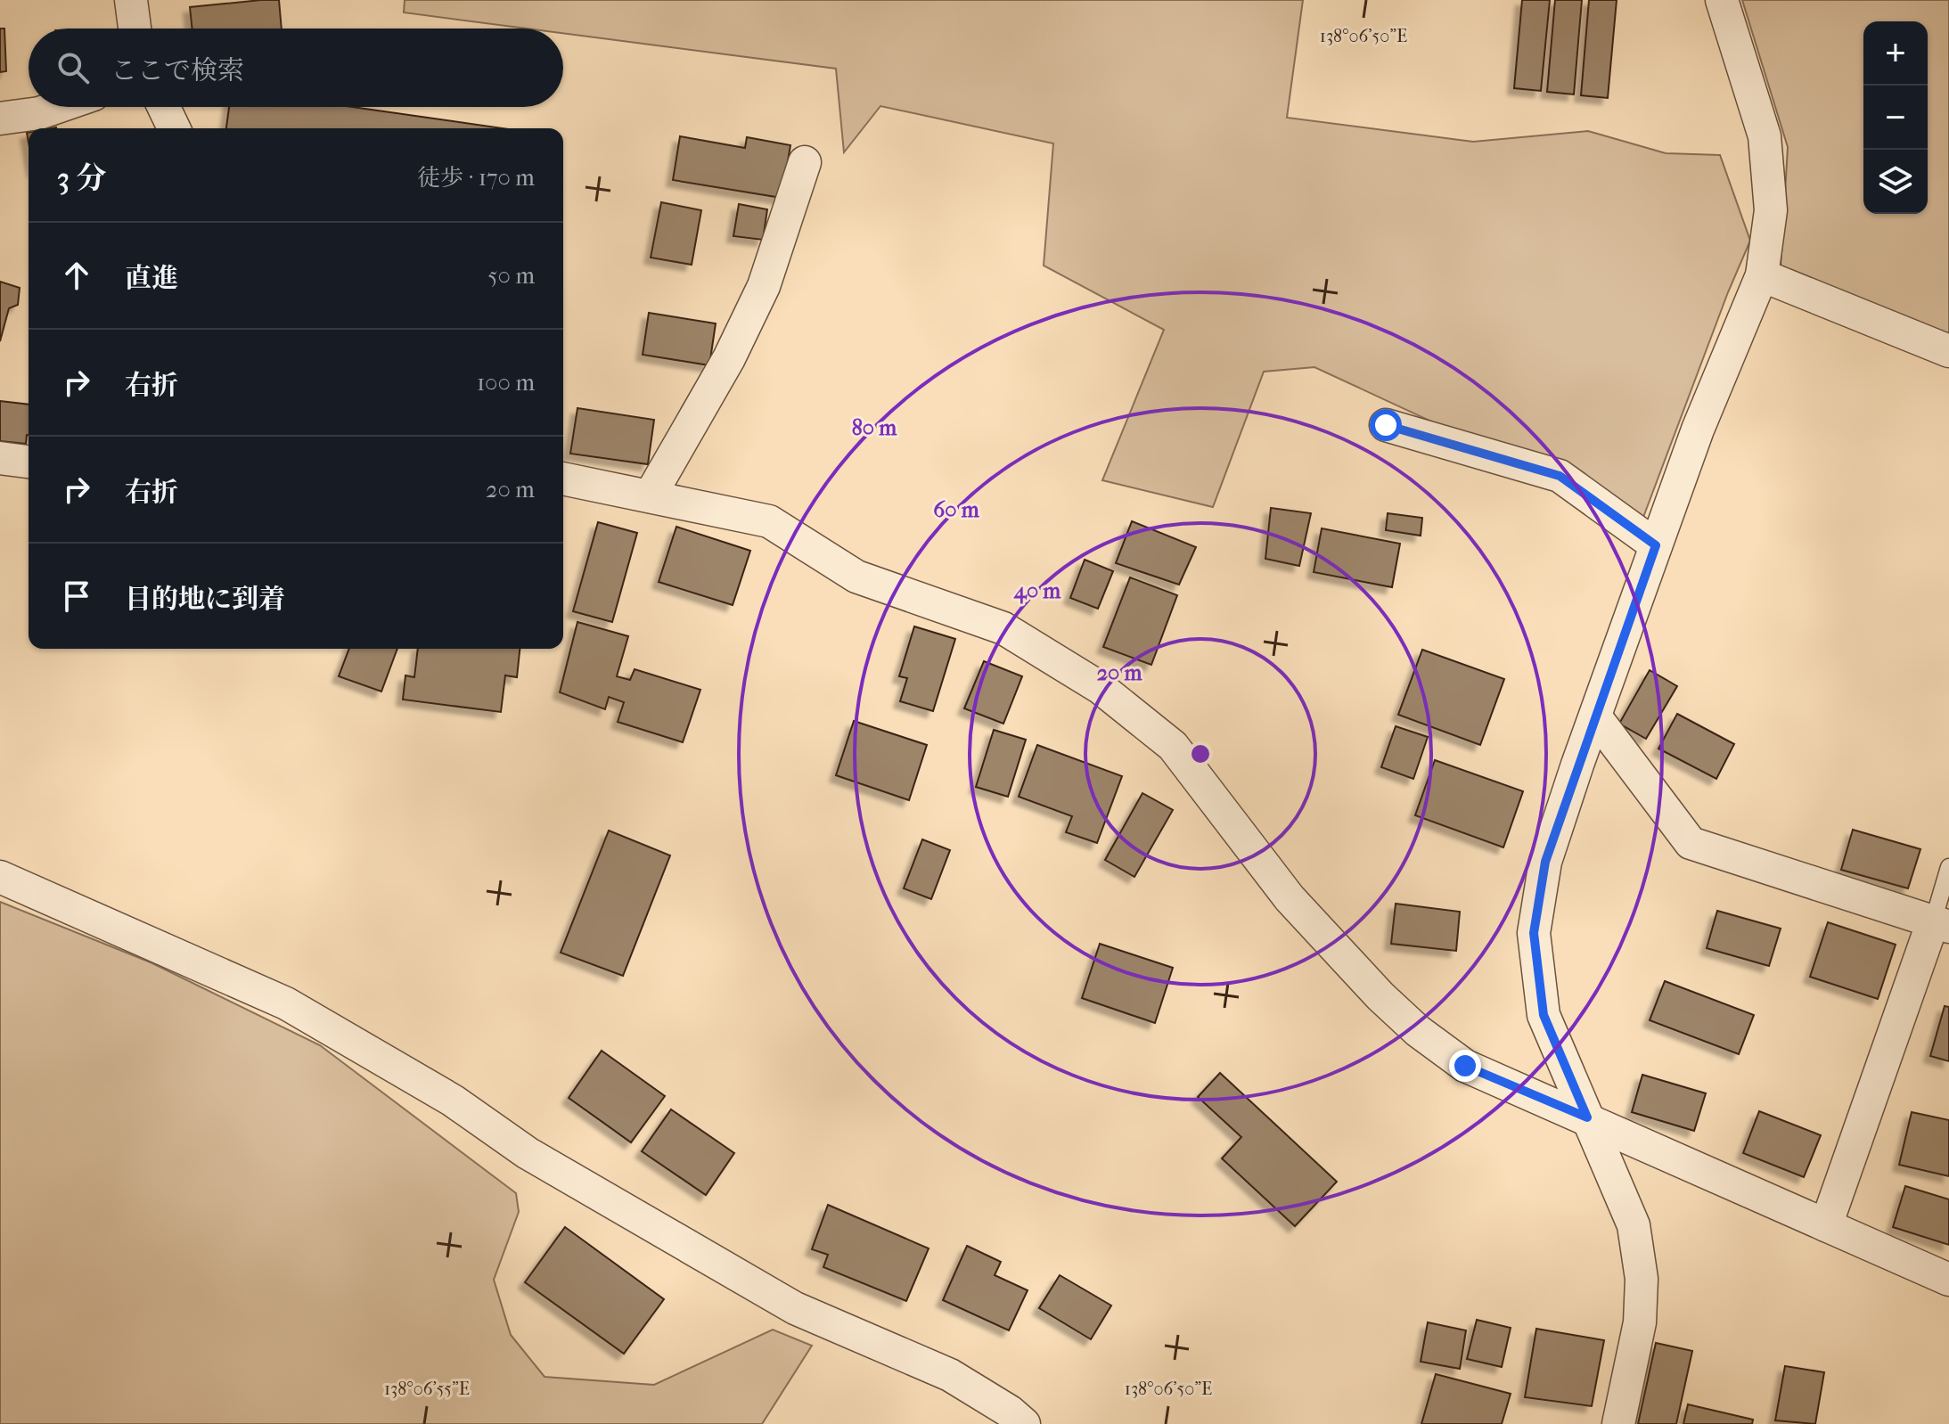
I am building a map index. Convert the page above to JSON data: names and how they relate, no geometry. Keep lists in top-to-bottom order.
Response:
{
  "page": {
    "map_buttons": ["+", "−"],
    "search": "ここで検索",
    "heading": ["3 分", "徒歩 · 170 m"],
    "list": [
      ["直進", "50 m"],
      ["右折", "100 m"],
      ["右折", "20 m"],
      "目的地に到着"
    ]
  },
  "coordinates": ["138°06'50\"E", "138°06'55\"E"],
  "rings": [
    "80 m",
    "60 m",
    "40 m",
    "20 m"
  ]
}
